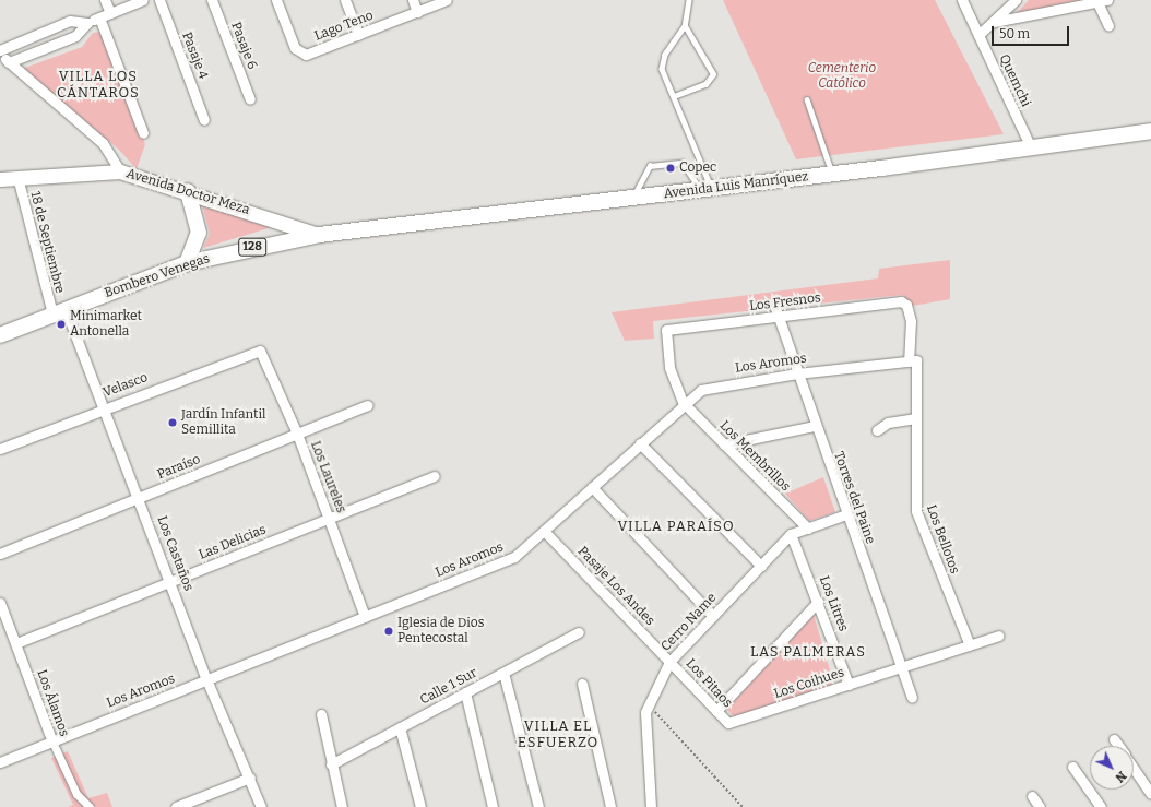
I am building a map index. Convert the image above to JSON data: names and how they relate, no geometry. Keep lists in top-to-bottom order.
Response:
{
  "streets": {
    "main road": [
      "Avenida Luis Manríquez",
      "Avenida Doctor Meza",
      "128",
      "Bombero Venegas"
    ],
    "street": [
      "Lago Teno",
      "Pasaje 6",
      "Pasaje 4",
      "Quemchi",
      "18 de Septiembre",
      "Los Fresnos",
      "Los Aromos",
      "Velasco",
      "Los Membrillos",
      "Paraíso",
      "Los Laureles",
      "Torres del Paine",
      "Los Bellotos",
      "Las Delicias",
      "Los Castaños",
      "Pasaje Los Andes",
      "Los Litres",
      "Cerro Name",
      "Los Pitaos",
      "Los Coihues",
      "Calle 1 Sur",
      "Los Álamos"
    ]
  },
  "crossings": [
    ["Quemchi", "Avenida Luis Manríquez"],
    ["Avenida Luis Manríquez", "Avenida Doctor Meza"],
    ["Avenida Luis Manríquez", "Bombero Venegas"],
    ["Avenida Doctor Meza", "18 de Septiembre"],
    ["Avenida Doctor Meza", "Bombero Venegas"],
    ["18 de Septiembre", "Bombero Venegas"],
    ["18 de Septiembre", "Los Castaños"],
    ["Bombero Venegas", "Los Castaños"],
    ["Los Fresnos", "Los Aromos"],
    ["Los Fresnos", "Los Membrillos"],
    ["Los Fresnos", "Torres del Paine"],
    ["Los Fresnos", "Los Bellotos"],
    ["Los Aromos", "Los Membrillos"],
    ["Los Aromos", "Los Laureles"],
    ["Los Aromos", "Torres del Paine"],
    ["Los Aromos", "Los Bellotos"],
    ["Los Aromos", "Los Castaños"],
    ["Los Aromos", "Pasaje Los Andes"],
    ["Los Aromos", "Los Álamos"],
    ["Velasco", "Los Laureles"],
    ["Velasco", "Los Castaños"],
    ["Los Membrillos", "Cerro Name"],
    ["Paraíso", "Los Laureles"],
    ["Paraíso", "Los Castaños"],
    ["Los Laureles", "Las Delicias"],
    ["Torres del Paine", "Cerro Name"],
    ["Torres del Paine", "Los Coihues"],
    ["Los Bellotos", "Los Coihues"],
    ["Las Delicias", "Los Castaños"],
    ["Las Delicias", "Los Álamos"],
    ["Pasaje Los Andes", "Cerro Name"],
    ["Pasaje Los Andes", "Los Pitaos"],
    ["Los Litres", "Cerro Name"],
    ["Los Litres", "Los Coihues"],
    ["Cerro Name", "Los Pitaos"],
    ["Los Pitaos", "Los Coihues"]
  ],
  "districts": [
    "VILLA LOS CÁNTAROS",
    "VILLA PARAÍSO",
    "LAS PALMERAS",
    "VILLA EL ESFUERZO"
  ],
  "parks": ["Cementerio Católico"],
  "places": [
    "Copec",
    "Minimarket Antonella",
    "Jardín Infantil Semillita",
    "Iglesia de Dios Pentecostal"
  ],
  "scale_bar": "50 m",
  "north": "bottom right"
}
